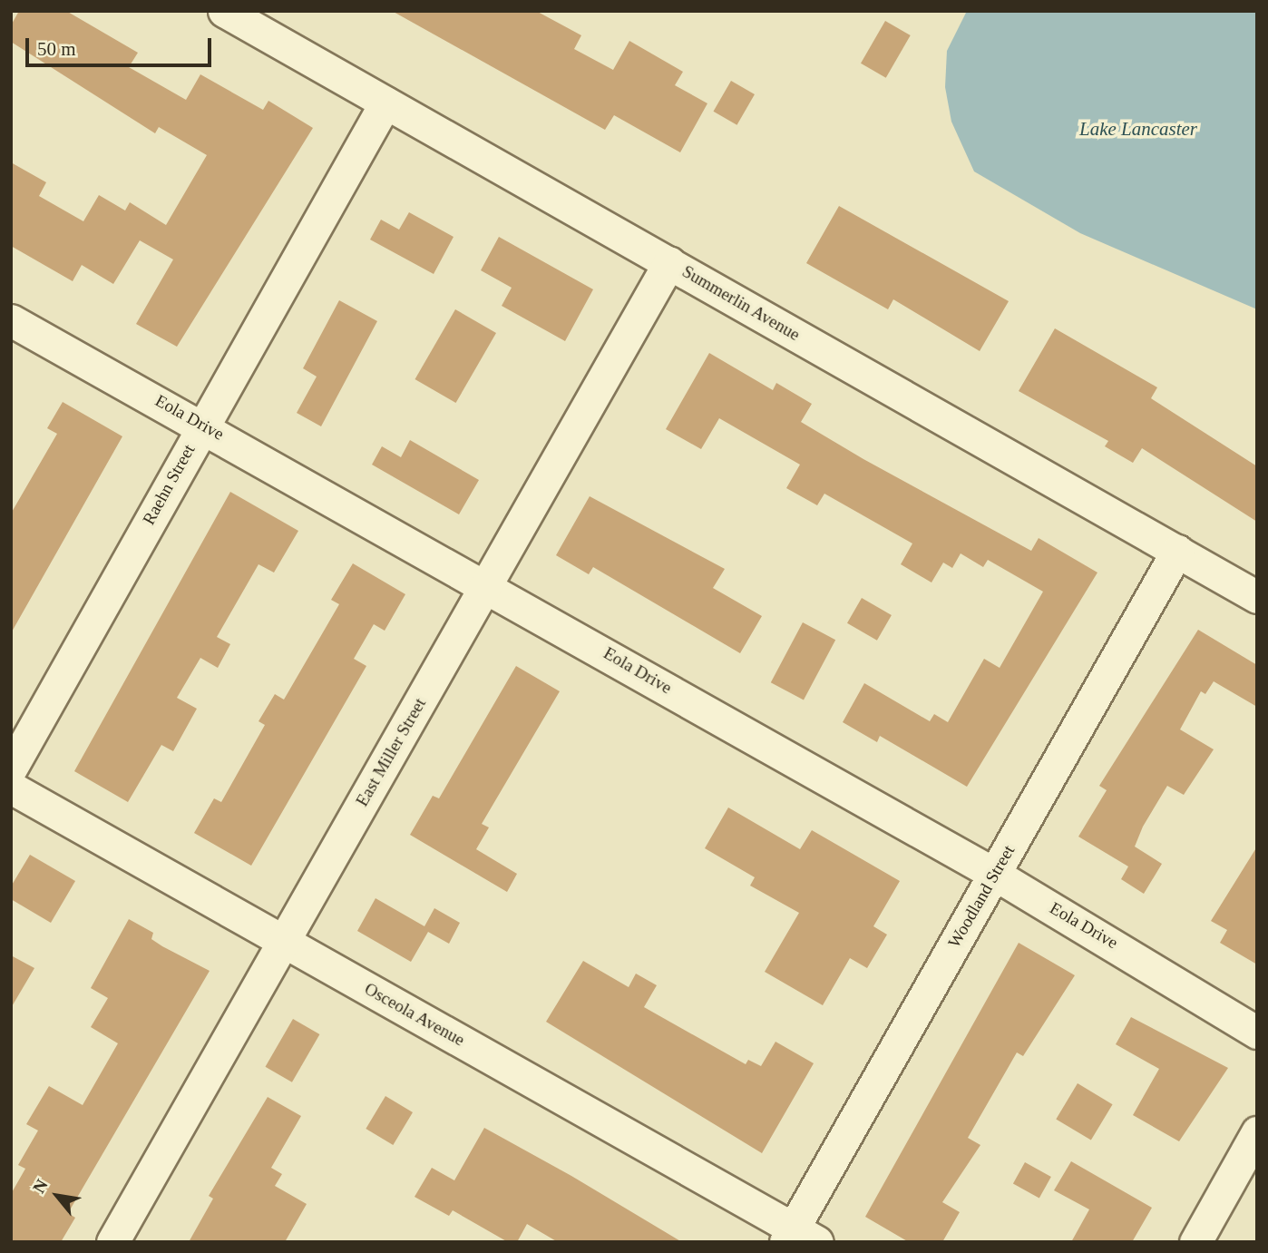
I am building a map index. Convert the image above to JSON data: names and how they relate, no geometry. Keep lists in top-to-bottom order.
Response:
{
  "streets": {
    "street": [
      "Summerlin Avenue",
      "Eola Drive",
      "Raehn Street",
      "East Miller Street",
      "Woodland Street",
      "Osceola Avenue"
    ]
  },
  "crossings": [
    ["Summerlin Avenue", "Raehn Street"],
    ["Summerlin Avenue", "East Miller Street"],
    ["Summerlin Avenue", "Woodland Street"],
    ["Eola Drive", "Raehn Street"],
    ["Eola Drive", "East Miller Street"],
    ["Eola Drive", "Woodland Street"],
    ["East Miller Street", "Osceola Avenue"],
    ["Woodland Street", "Osceola Avenue"]
  ],
  "water": ["Lake Lancaster"],
  "scale_bar": "50 m",
  "north": "top left"
}
